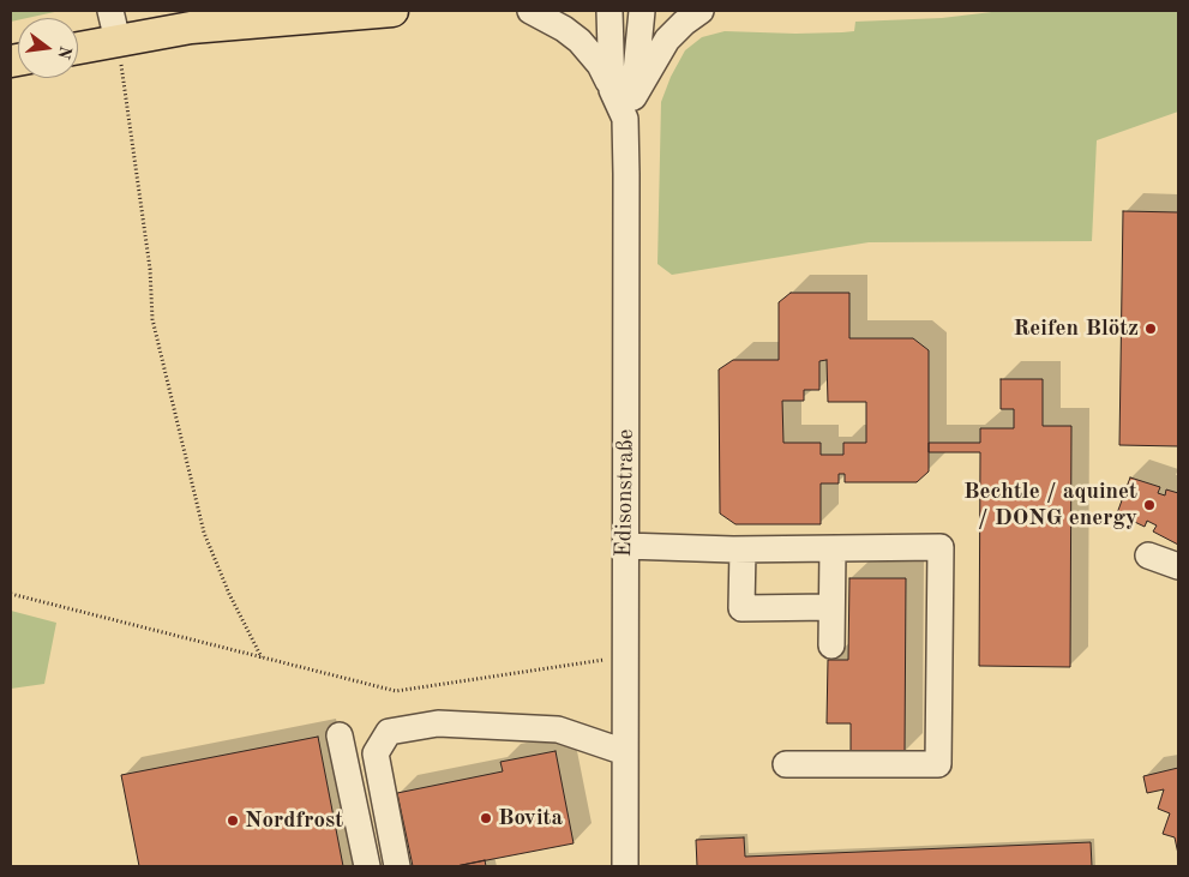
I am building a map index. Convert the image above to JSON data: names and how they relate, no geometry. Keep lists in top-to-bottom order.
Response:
{
  "streets": {
    "street": ["Edisonstraße"]
  },
  "places": [
    "Reifen Blötz",
    "Bechtle / aquinet / DONG energy",
    "Bovita",
    "Nordfrost"
  ],
  "north": "right"
}
